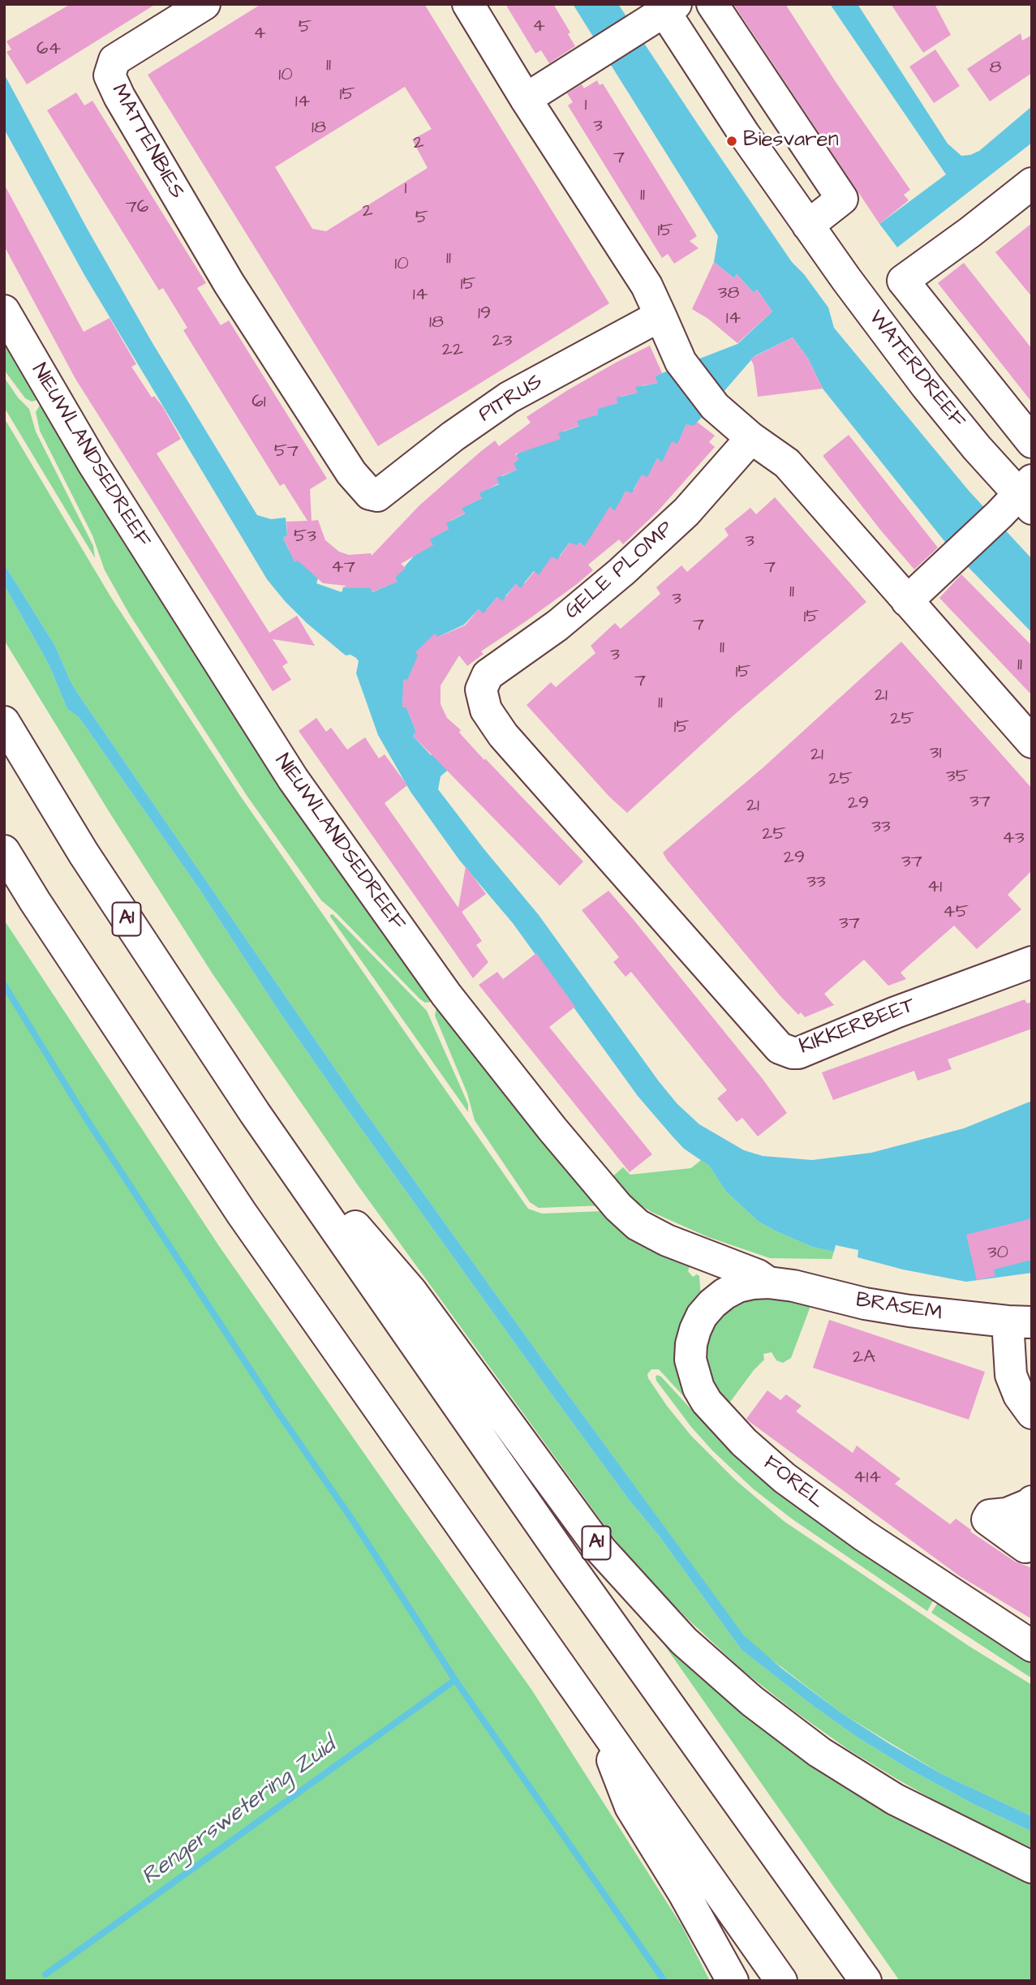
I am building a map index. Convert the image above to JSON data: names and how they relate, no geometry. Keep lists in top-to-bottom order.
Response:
{
  "streets": {
    "main road": [
      "MATTENBIES",
      "WATERDREEF",
      "PITRUS",
      "NIEUWLANDSEDREEF",
      "GELE PLOMP",
      "A1",
      "KIKKERBEET",
      "BRASEM",
      "FOREL"
    ]
  },
  "crossings": [
    ["MATTENBIES", "PITRUS"],
    ["NIEUWLANDSEDREEF", "BRASEM"],
    ["NIEUWLANDSEDREEF", "FOREL"],
    ["GELE PLOMP", "KIKKERBEET"],
    ["BRASEM", "FOREL"]
  ],
  "water": ["Rengerswetering Zuid"],
  "places": ["Biesvaren"],
  "house_numbers": [
    "4",
    "5",
    "4",
    "64",
    "11",
    "8",
    "10",
    "15",
    "14",
    "1",
    "3",
    "18",
    "2",
    "7",
    "1",
    "11",
    "76",
    "2",
    "5",
    "15",
    "11",
    "10",
    "15",
    "38",
    "14",
    "19",
    "14",
    "18",
    "23",
    "22",
    "61",
    "57",
    "53",
    "3",
    "47",
    "7",
    "11",
    "3",
    "15",
    "7",
    "11",
    "3",
    "11",
    "15",
    "7",
    "21",
    "11",
    "25",
    "15",
    "31",
    "21",
    "35",
    "25",
    "37",
    "29",
    "21",
    "33",
    "25",
    "43",
    "29",
    "37",
    "33",
    "41",
    "45",
    "37",
    "30",
    "2A",
    "414"
  ]
}
